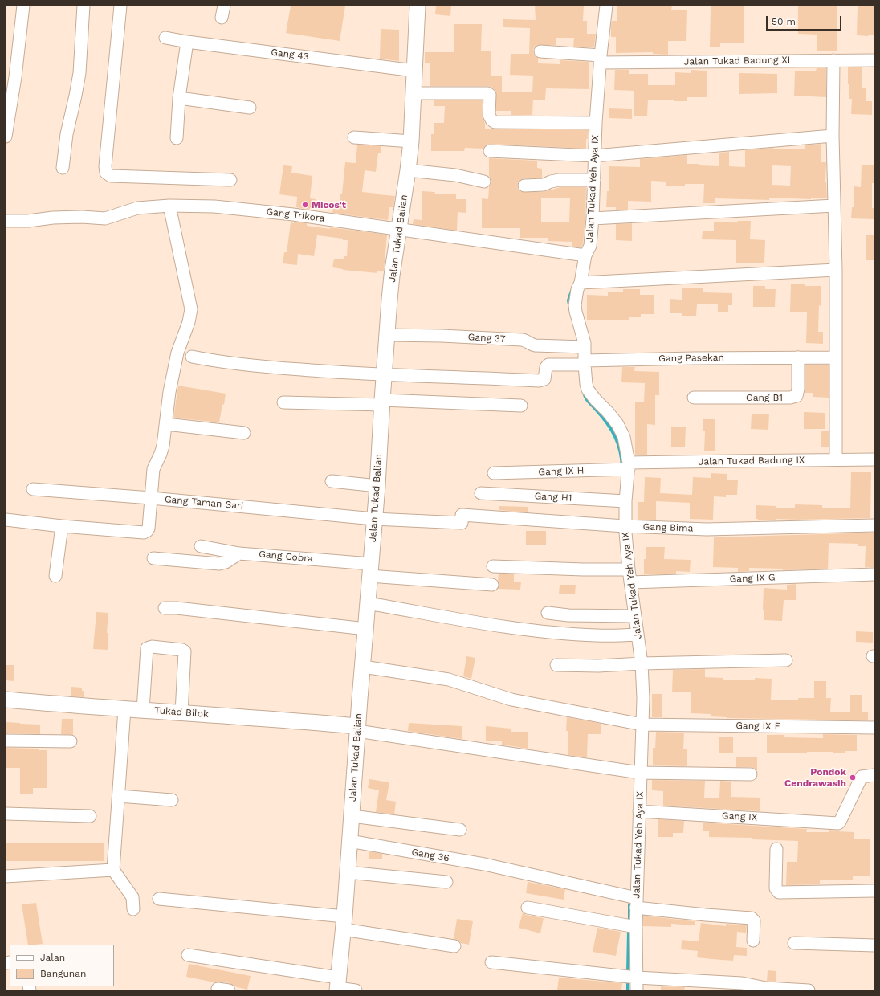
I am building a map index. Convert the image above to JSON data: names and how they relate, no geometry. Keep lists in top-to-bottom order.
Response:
{
  "streets": {
    "street": [
      "Gang 43",
      "Jalan Tukad Badung XI",
      "Jalan Tukad Yeh Aya IX",
      "Gang Trikora",
      "Jalan Tukad Balian",
      "Gang 37",
      "Gang Pasekan",
      "Gang B1",
      "Jalan Tukad Badung IX",
      "Gang IX H",
      "Gang H1",
      "Gang Taman Sari",
      "Gang Bima",
      "Gang Cobra",
      "Gang IX G",
      "Tukad Bilok",
      "Gang IX F",
      "Gang IX",
      "Gang 36"
    ]
  },
  "crossings": [
    ["Gang 43", "Jalan Tukad Balian"],
    ["Jalan Tukad Badung XI", "Jalan Tukad Yeh Aya IX"],
    ["Jalan Tukad Yeh Aya IX", "Gang Trikora"],
    ["Jalan Tukad Yeh Aya IX", "Gang 37"],
    ["Jalan Tukad Yeh Aya IX", "Gang Pasekan"],
    ["Jalan Tukad Yeh Aya IX", "Jalan Tukad Badung IX"],
    ["Jalan Tukad Yeh Aya IX", "Gang IX H"],
    ["Jalan Tukad Yeh Aya IX", "Gang H1"],
    ["Jalan Tukad Yeh Aya IX", "Gang Bima"],
    ["Jalan Tukad Yeh Aya IX", "Gang IX G"],
    ["Jalan Tukad Yeh Aya IX", "Gang IX F"],
    ["Jalan Tukad Yeh Aya IX", "Gang IX"],
    ["Jalan Tukad Yeh Aya IX", "Gang 36"],
    ["Gang Trikora", "Jalan Tukad Balian"],
    ["Jalan Tukad Balian", "Gang 37"],
    ["Jalan Tukad Balian", "Gang Pasekan"],
    ["Jalan Tukad Balian", "Gang Taman Sari"],
    ["Jalan Tukad Balian", "Gang Cobra"],
    ["Jalan Tukad Balian", "Tukad Bilok"],
    ["Jalan Tukad Balian", "Gang IX F"],
    ["Jalan Tukad Balian", "Gang 36"],
    ["Gang Pasekan", "Gang B1"],
    ["Jalan Tukad Badung IX", "Gang IX H"],
    ["Gang Taman Sari", "Gang Bima"]
  ],
  "places": ["Micos't", "Pondok Cendrawasih"],
  "legend": ["Jalan", "Bangunan"],
  "scale_bar": "50 m"
}
